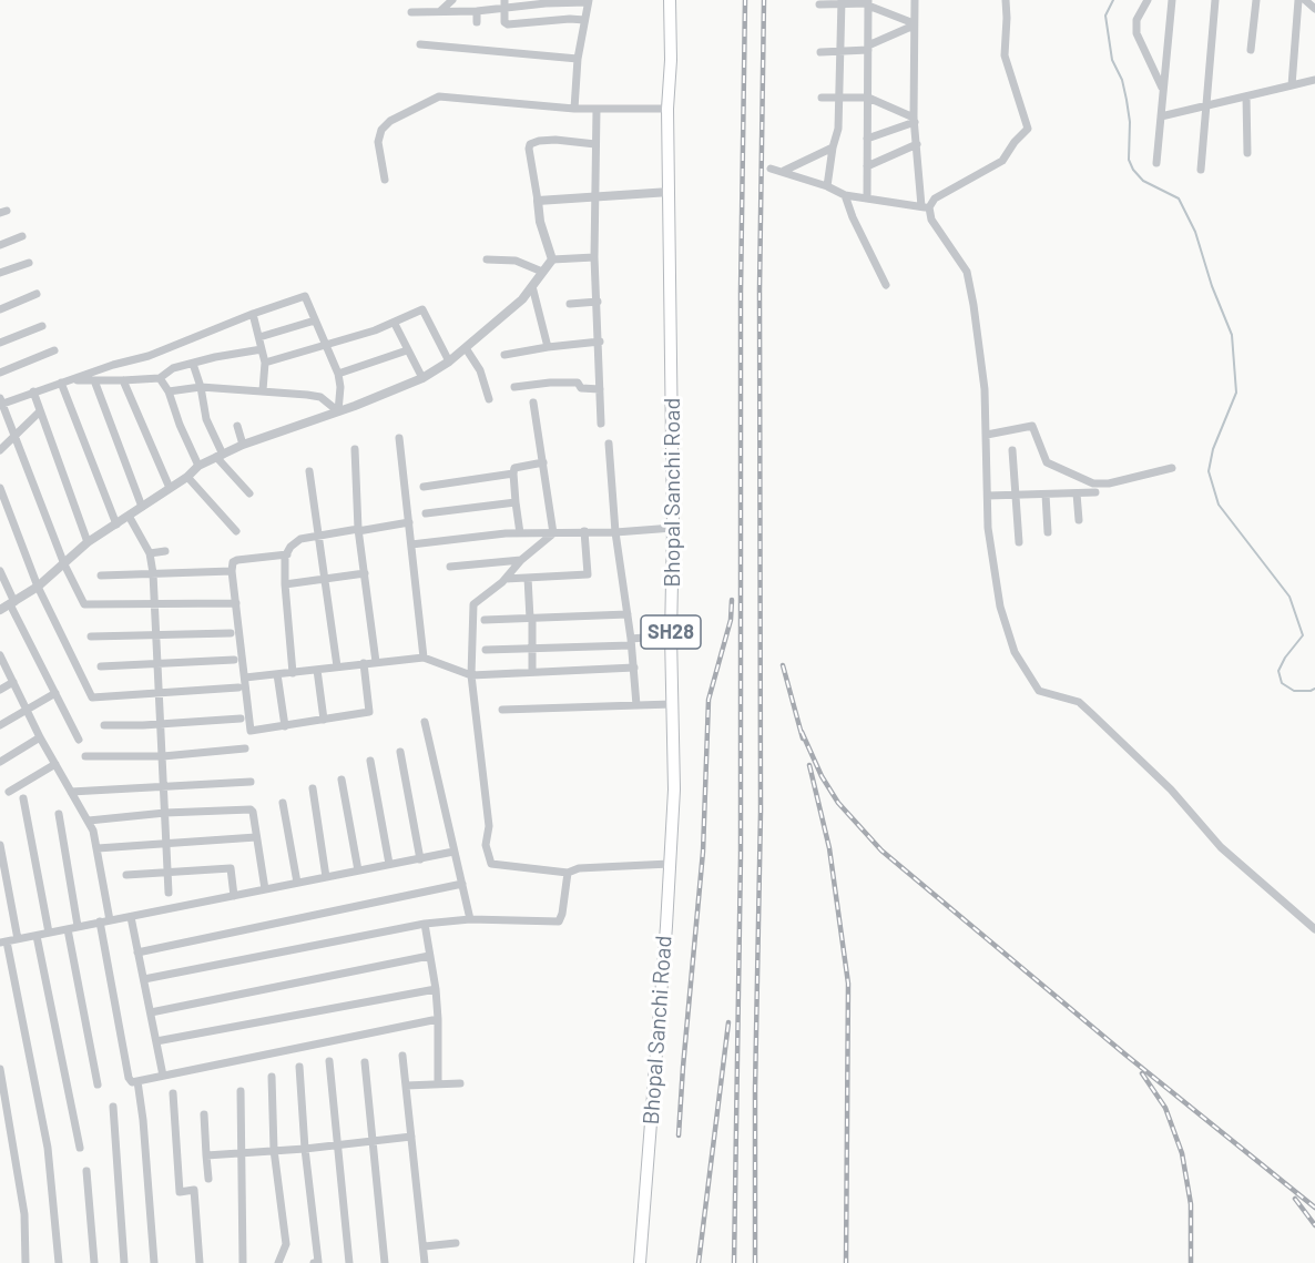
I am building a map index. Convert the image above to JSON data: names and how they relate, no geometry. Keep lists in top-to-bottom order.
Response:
{
  "streets": {
    "main road": ["Bhopal Sanchi Road", "SH28"]
  }
}
